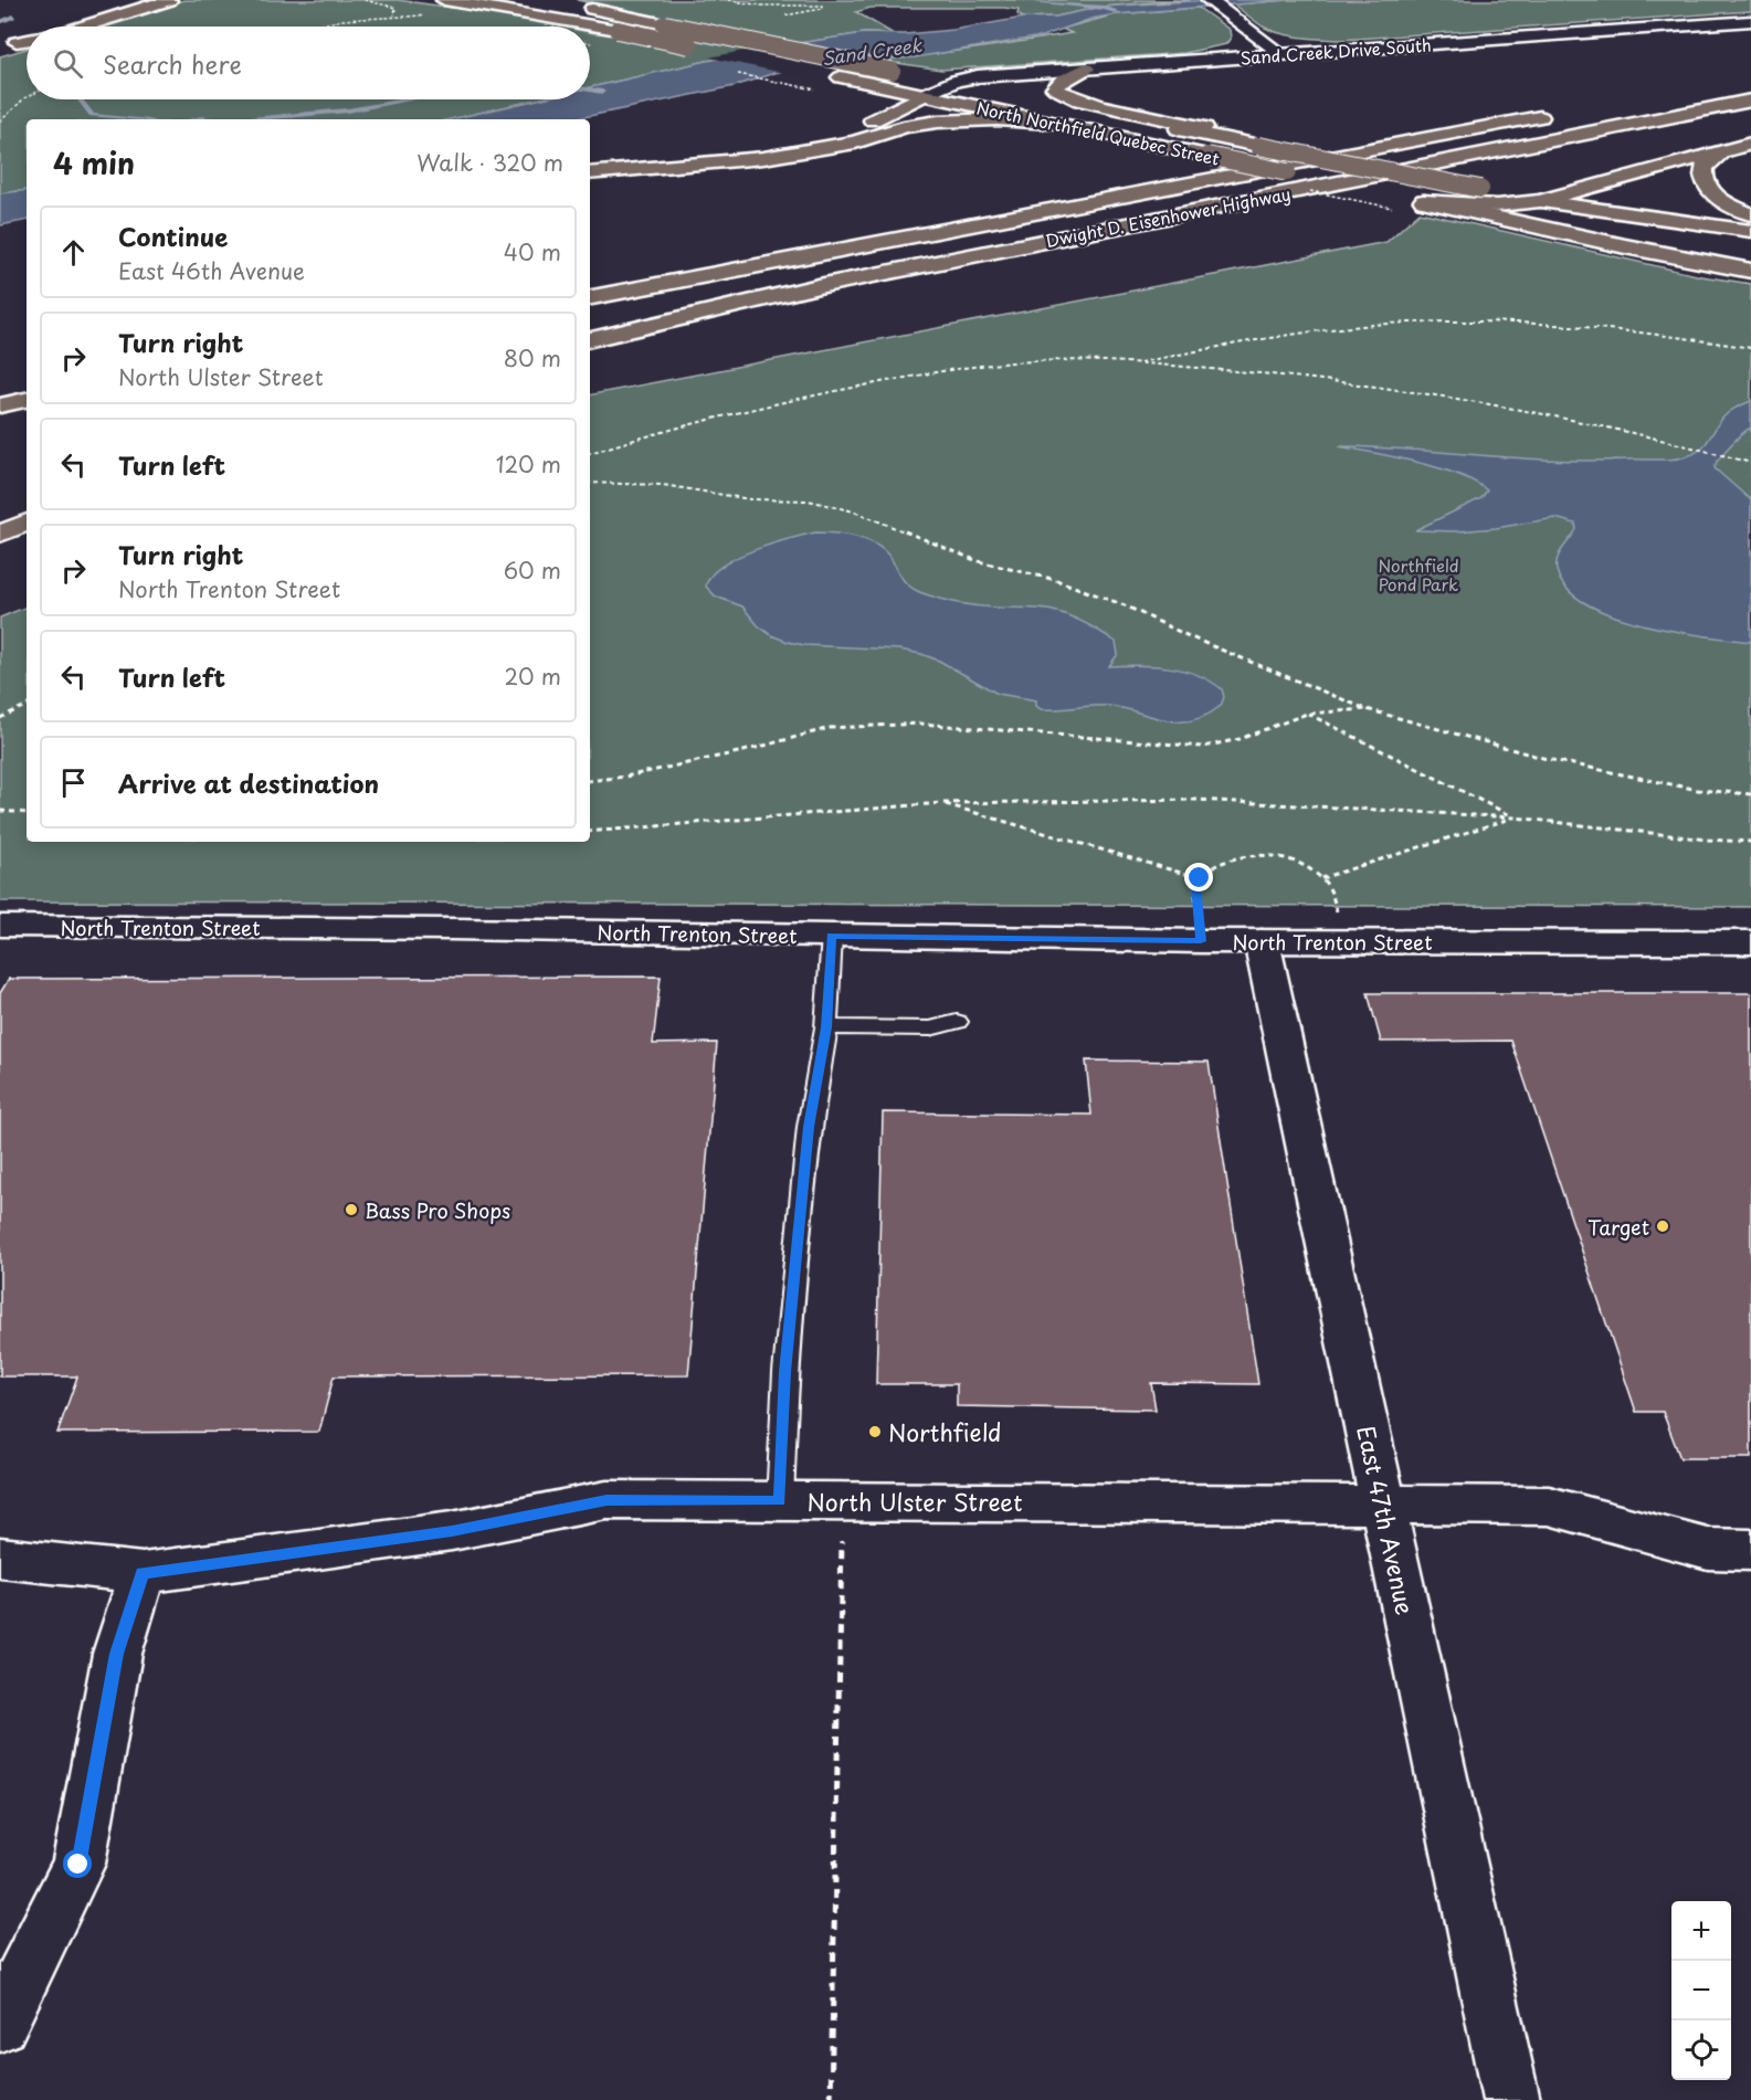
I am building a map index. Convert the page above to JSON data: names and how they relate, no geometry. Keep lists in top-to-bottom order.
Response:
{
  "streets": {
    "main road": ["North Northfield Quebec Street", "Dwight D. Eisenhower Highway"],
    "street": [
      "Sand Creek Drive South",
      "North Trenton Street",
      "North Ulster Street",
      "East 47th Avenue"
    ]
  },
  "crossings": [
    ["Sand Creek Drive South", "North Northfield Quebec Street"],
    ["North Trenton Street", "East 47th Avenue"],
    ["North Ulster Street", "East 47th Avenue"]
  ],
  "water": ["Sand Creek"],
  "parks": ["Northfield Pond Park"],
  "places": ["Bass Pro Shops", "Target", "Northfield"],
  "page": {
    "search": "Search here",
    "heading": ["4 min", "Walk · 320 m"],
    "list": [
      ["Continue", "East 46th Avenue", "40 m"],
      ["Turn right", "North Ulster Street", "80 m"],
      ["Turn left", "120 m"],
      ["Turn right", "North Trenton Street", "60 m"],
      ["Turn left", "20 m"],
      "Arrive at destination"
    ],
    "map_buttons": ["+", "−"]
  }
}
